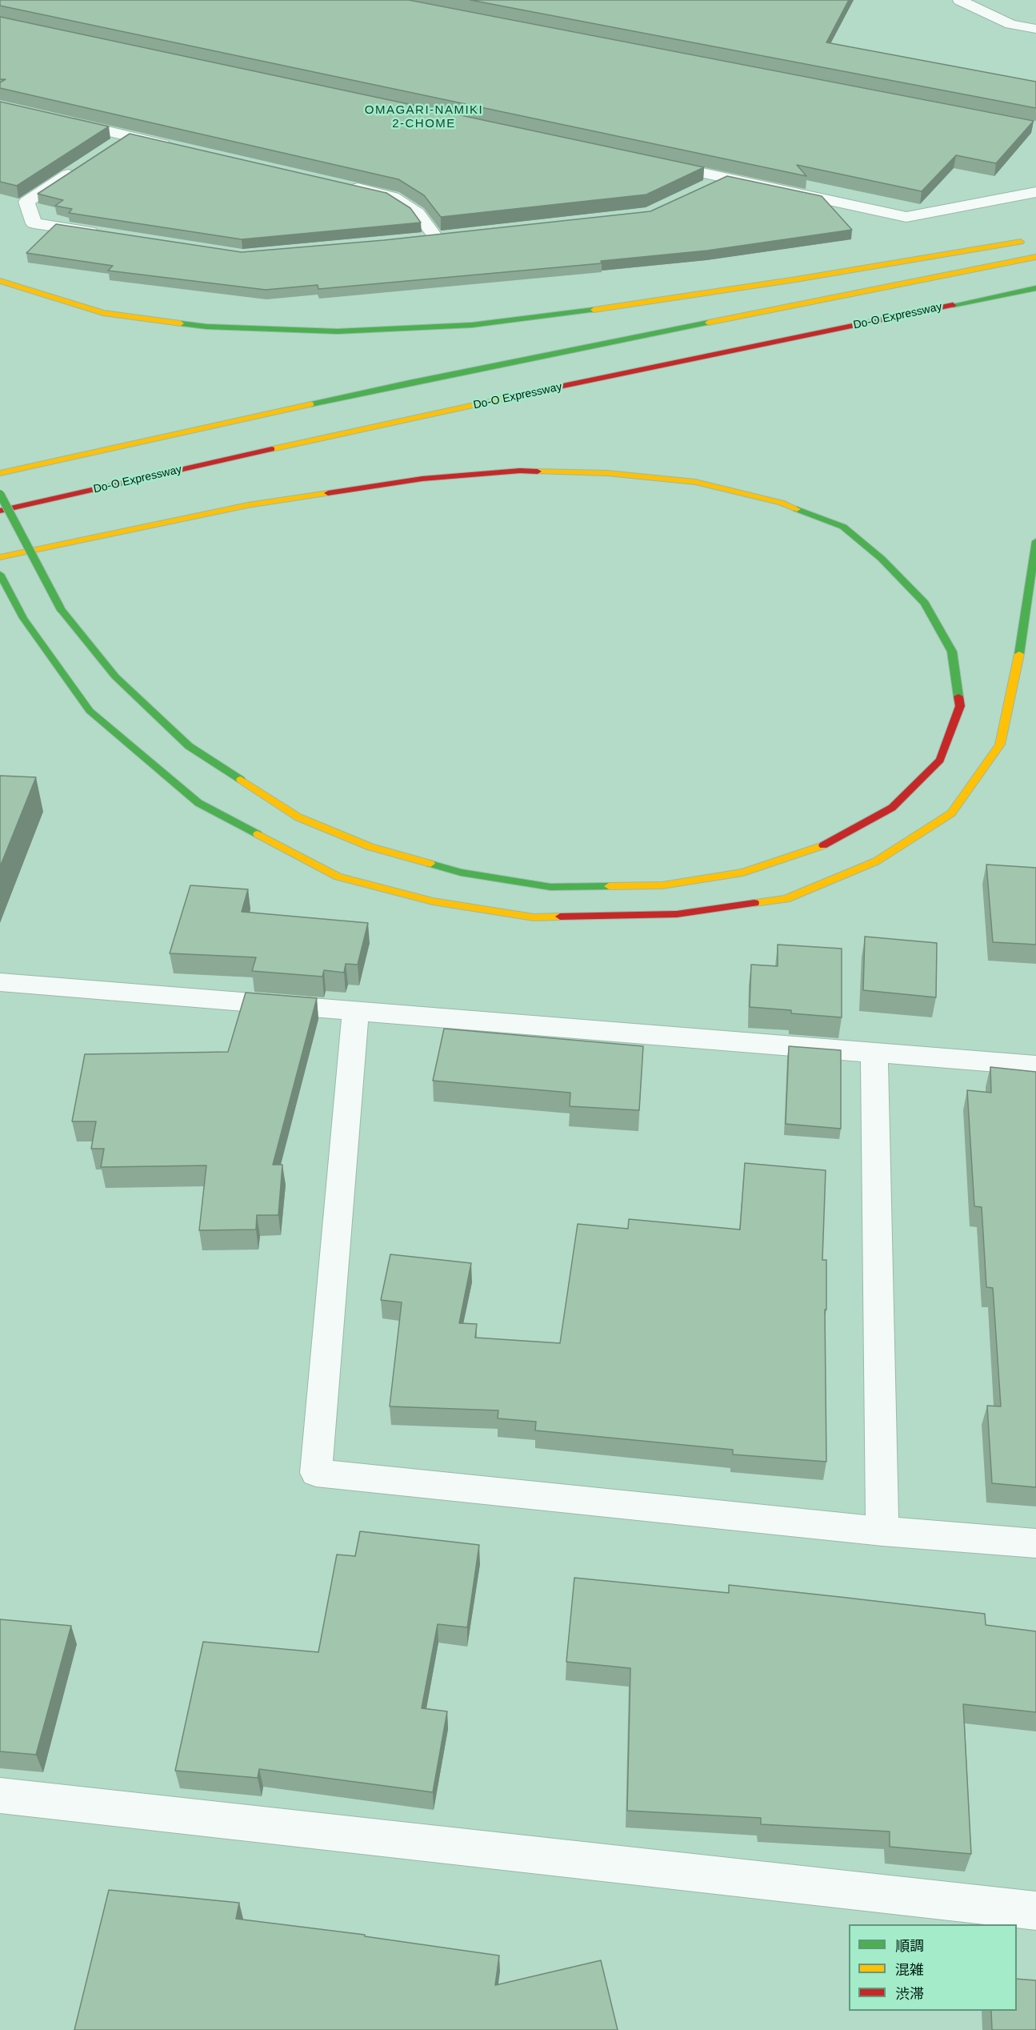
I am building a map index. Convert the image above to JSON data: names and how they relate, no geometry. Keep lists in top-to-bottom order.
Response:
{
  "streets": {
    "highway": ["Do-O Expressway"]
  },
  "districts": ["OMAGARI-NAMIKI 2-CHOME"],
  "legend": ["順調", "混雑", "渋滞"]
}
